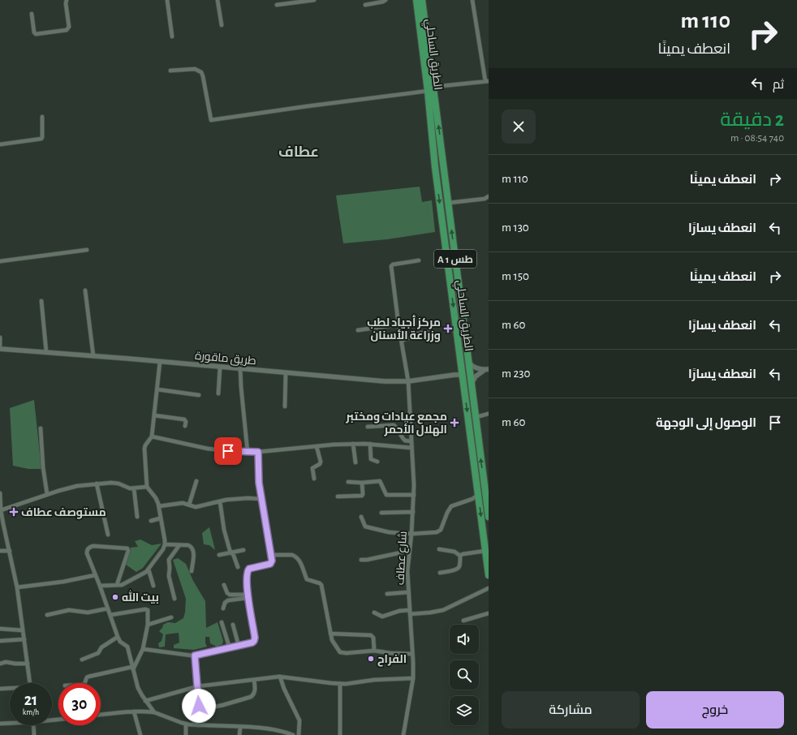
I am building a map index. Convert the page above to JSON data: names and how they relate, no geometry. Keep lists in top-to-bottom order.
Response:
{
  "streets": {
    "highway": ["الطريق الساحلي", "A 1 طس"],
    "street": ["طريق ماقورة", "شارع عطاف"]
  },
  "crossings": [
    ["الطريق الساحلي", "طريق ماقورة"],
    ["طريق ماقورة", "شارع عطاف"]
  ],
  "districts": ["عطاف"],
  "places": {
    "health": ["مركز أجياد لطب وزراعة الأسنان", "مجمع عيادات ومختبر الهلال الأحمر", "مستوصف عطاف"],
    "other": ["بيت الله", "الفراح"]
  },
  "page": {
    "turn": ["110 m", "انعطف يمينًا"],
    "then": "ثم",
    "heading": ["2 دقيقة", "740 m · 08:54"],
    "list": [
      {
        "name": "انعطف يمينًا",
        "value": "110 m"
      },
      {
        "name": "انعطف يسارًا",
        "value": "130 m"
      },
      {
        "name": "انعطف يمينًا",
        "value": "150 m"
      },
      {
        "name": "انعطف يسارًا",
        "value": "60 m"
      },
      {
        "name": "انعطف يسارًا",
        "value": "230 m"
      },
      {
        "name": "الوصول إلى الوجهة",
        "value": "60 m"
      }
    ],
    "speed": "21 km/h",
    "limit": "30",
    "buttons": ["خروج", "مشاركة"]
  }
}
